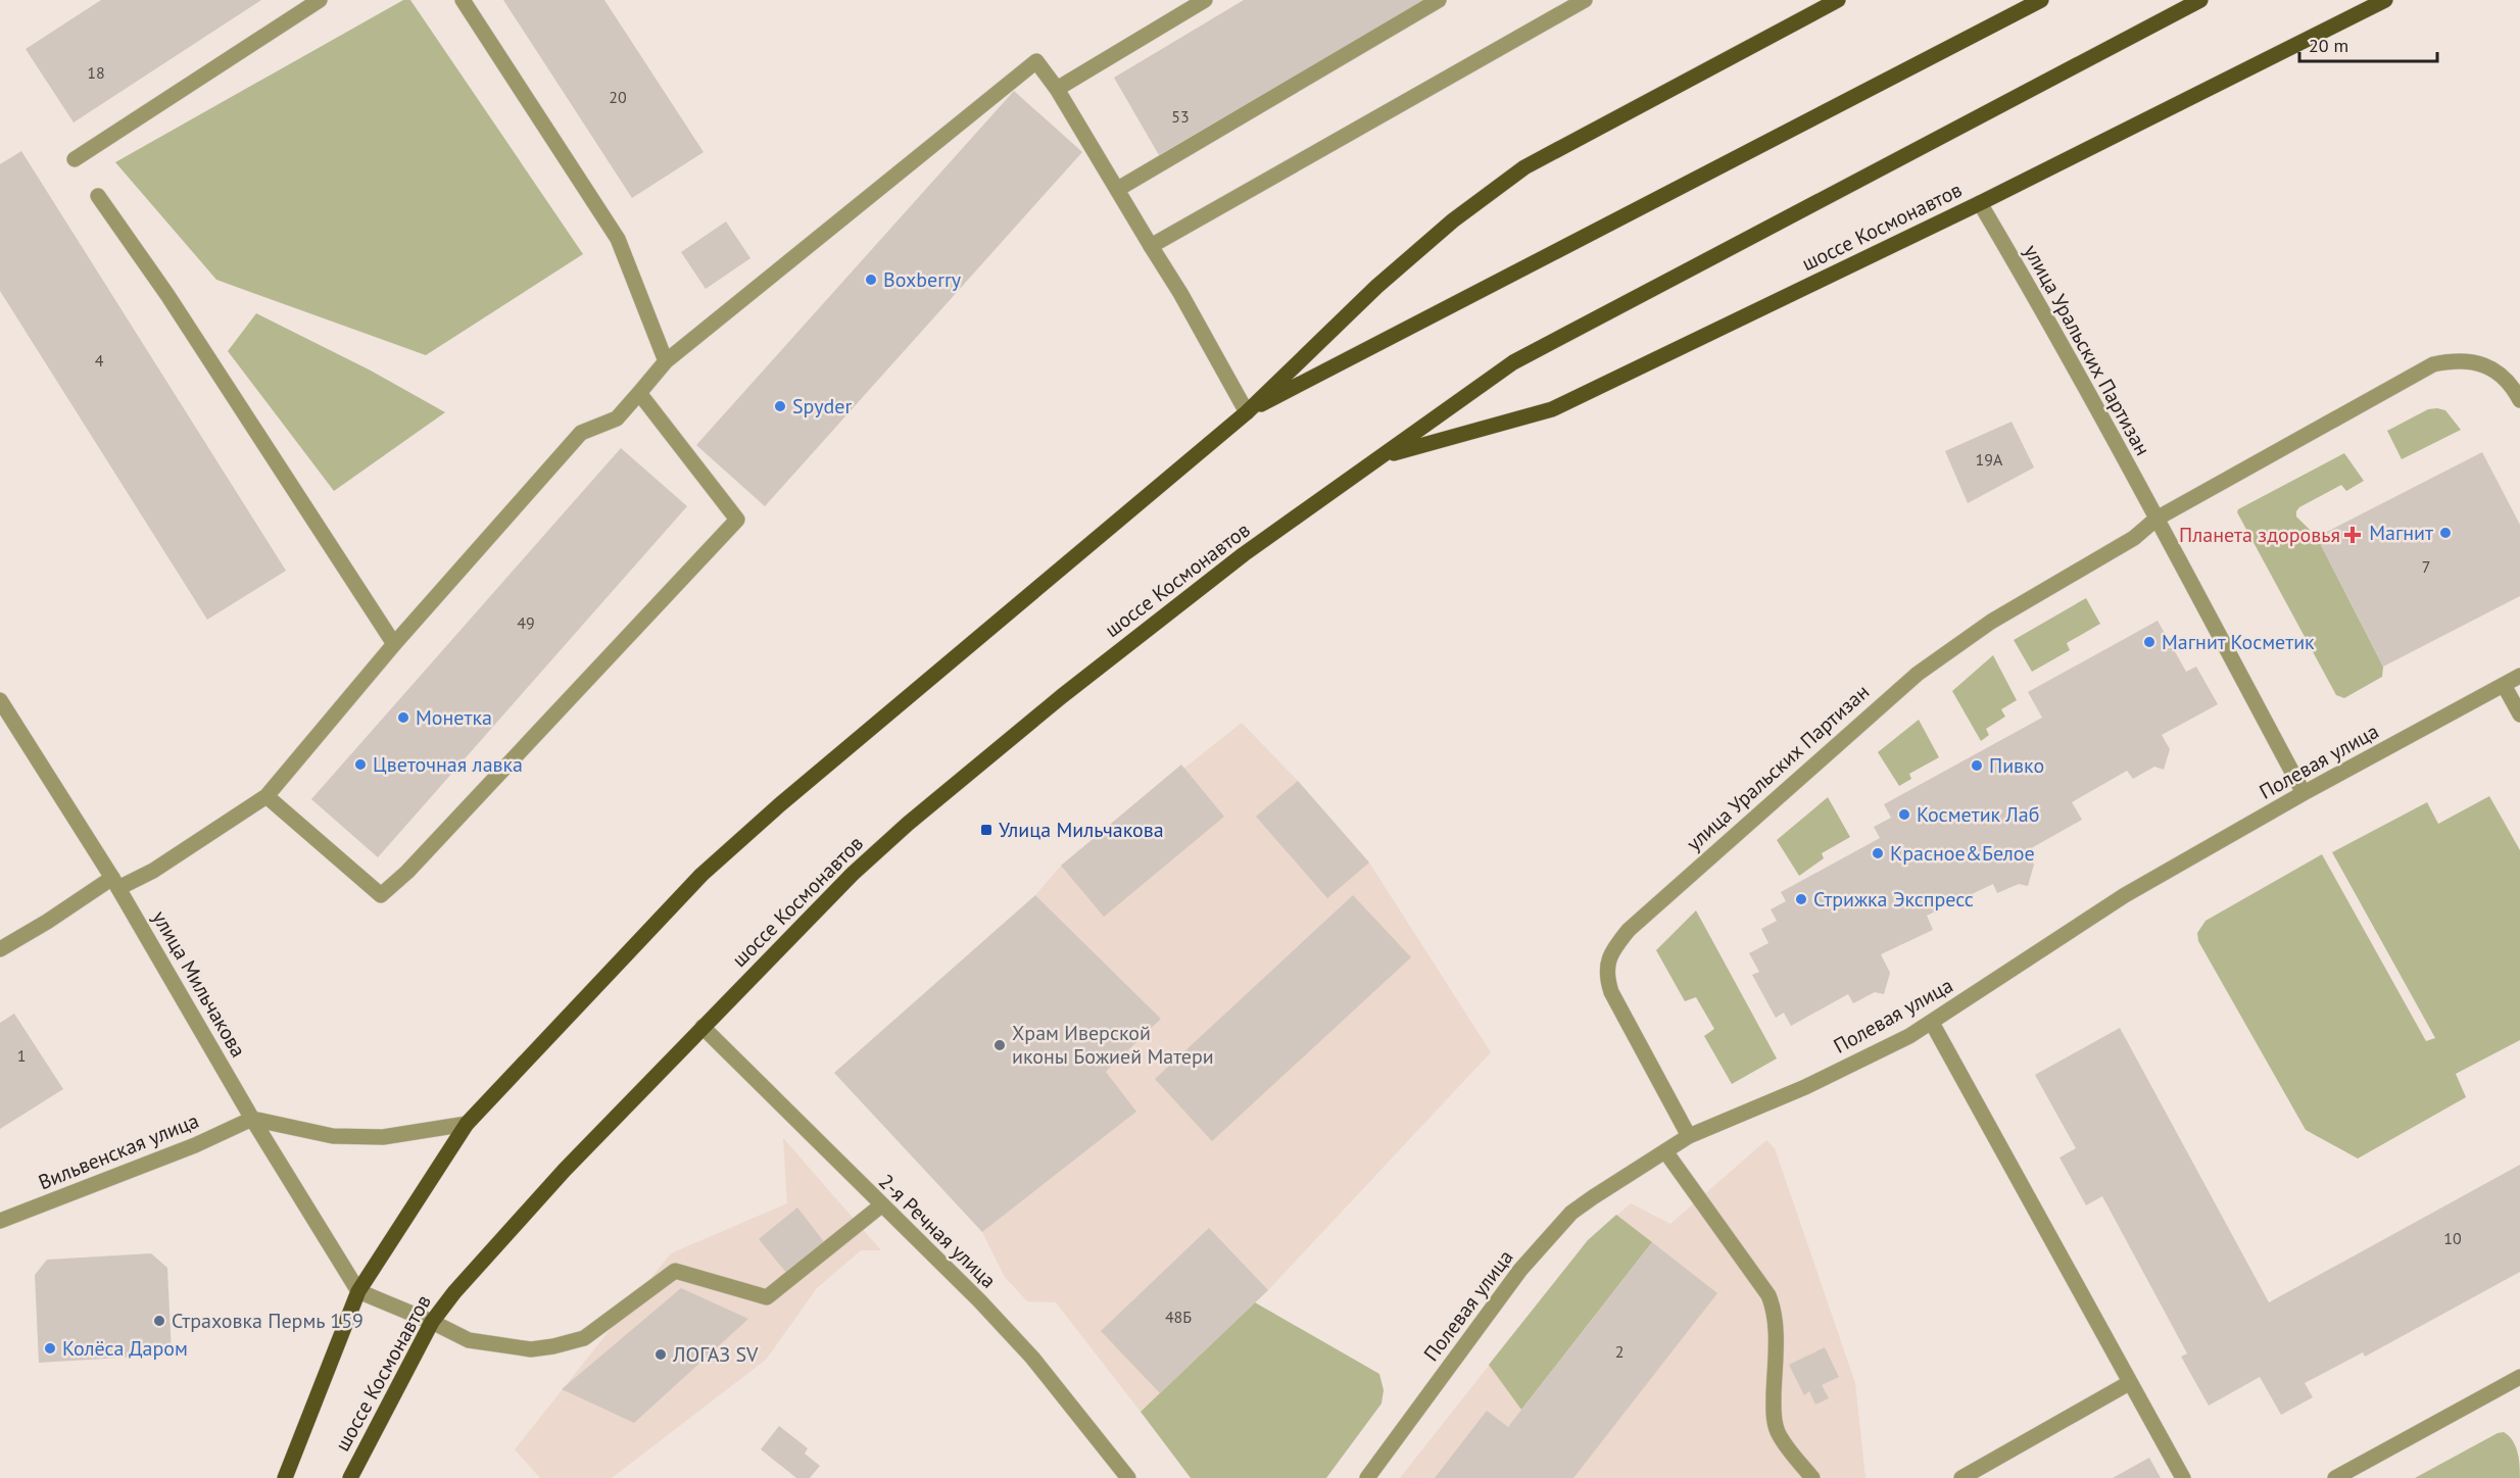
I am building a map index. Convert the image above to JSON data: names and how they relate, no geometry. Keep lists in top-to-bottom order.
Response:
{
  "streets": {
    "main road": ["шоссе Космонавтов"],
    "street": [
      "улица Уральских Партизан",
      "Полевая улица",
      "улица Мильчакова",
      "Вильвенская улица",
      "2-я Речная улица"
    ]
  },
  "crossings": [
    ["шоссе Космонавтов", "улица Уральских Партизан"],
    ["шоссе Космонавтов", "улица Мильчакова"],
    ["шоссе Космонавтов", "2-я Речная улица"],
    ["улица Уральских Партизан", "Полевая улица"],
    ["улица Мильчакова", "Вильвенская улица"]
  ],
  "places": {
    "other": [
      "Boxberry",
      "Spyder",
      "Магнит",
      "Магнит Косметик",
      "Монетка",
      "Цветочная лавка",
      "Пивко",
      "Косметик Лаб",
      "Красное&Белое",
      "Стрижка Экспресс",
      "Храм Иверской иконы Божией Матери",
      "Страховка Пермь 159",
      "Колёса Даром",
      "ЛОГАЗ SV"
    ],
    "health": ["Планета здоровья"],
    "transit": ["Улица Мильчакова"]
  },
  "house_numbers": [
    "18",
    "20",
    "53",
    "4",
    "19А",
    "7",
    "49",
    "1",
    "10",
    "48Б",
    "2"
  ],
  "scale_bar": "20 m"
}
